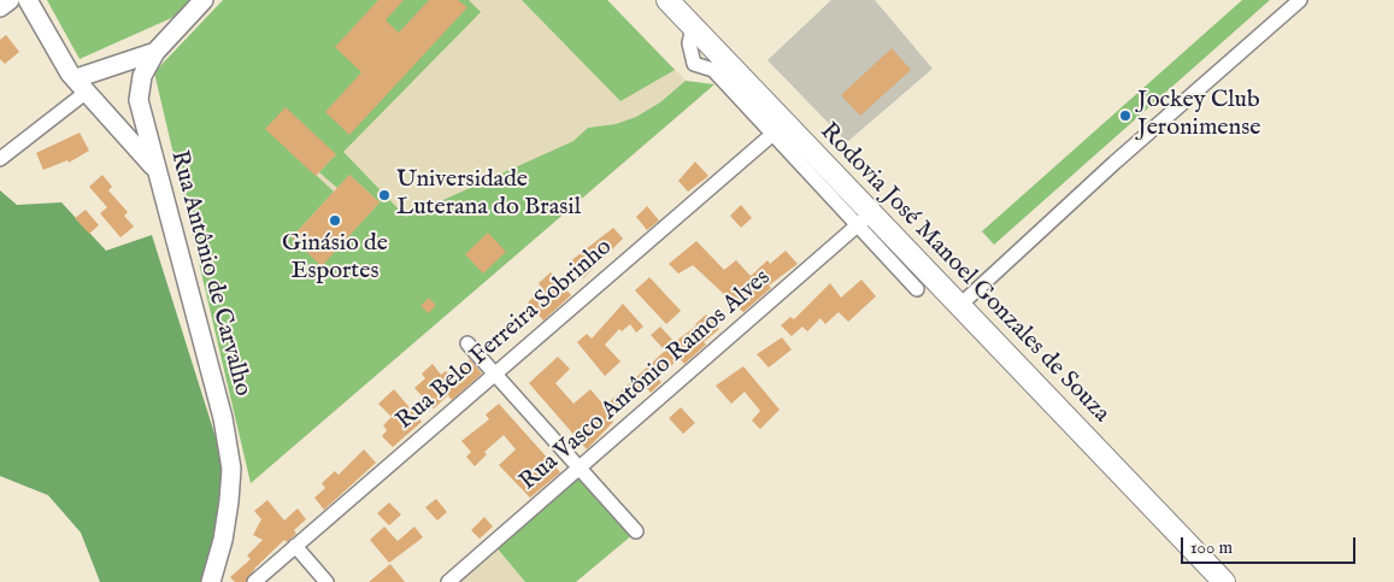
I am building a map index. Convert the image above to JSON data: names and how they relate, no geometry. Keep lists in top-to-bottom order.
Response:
{
  "streets": {
    "main road": ["Rua Antônio de Carvalho", "Rodovia José Manoel Gonzales de Souza"],
    "street": ["Rua Belo Ferreira Sobrinho", "Rua Vasco Antônio Ramos Alves"]
  },
  "crossings": [
    ["Rodovia José Manoel Gonzales de Souza", "Rua Belo Ferreira Sobrinho"],
    ["Rodovia José Manoel Gonzales de Souza", "Rua Vasco Antônio Ramos Alves"]
  ],
  "places": ["Jockey Club Jeronimense", "Universidade Luterana do Brasil", "Ginásio de Esportes"],
  "scale_bar": "100 m"
}
